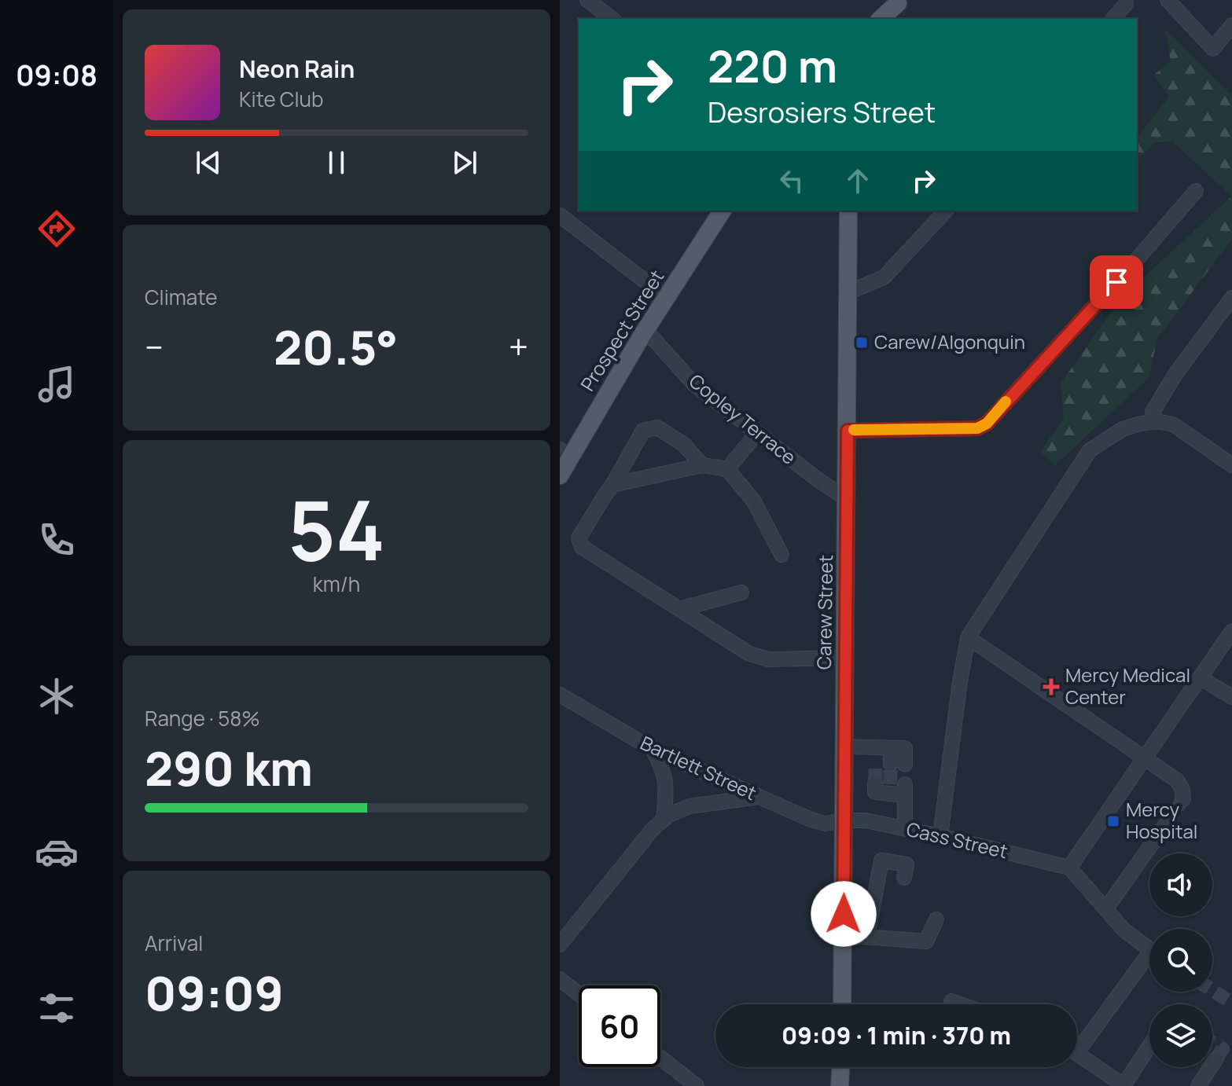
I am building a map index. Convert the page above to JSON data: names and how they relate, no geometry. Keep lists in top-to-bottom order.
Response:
{
  "streets": {
    "main road": ["Prospect Street", "Carew Street"],
    "street": ["Copley Terrace", "Bartlett Street", "Cass Street"]
  },
  "crossings": [
    ["Prospect Street", "Copley Terrace"],
    ["Copley Terrace", "Carew Street"],
    ["Carew Street", "Bartlett Street"],
    ["Carew Street", "Cass Street"],
    ["Bartlett Street", "Cass Street"]
  ],
  "places": {
    "transit": ["Carew/Algonquin", "Mercy Hospital"],
    "health": ["Mercy Medical Center"]
  },
  "page": {
    "tabs": "09:08",
    "turn": ["220 m", "Desrosiers Street"],
    "song": ["Neon Rain", "Kite Club"],
    "tile": [
      "Climate",
      ["54", "km/h"],
      ["Range · 58%", "290 km"],
      ["Arrival", "09:09"]
    ],
    "heat": ["−", "20.5°", "+"],
    "limit": "60",
    "trip": "09:09 · 1 min · 370 m"
  }
}
